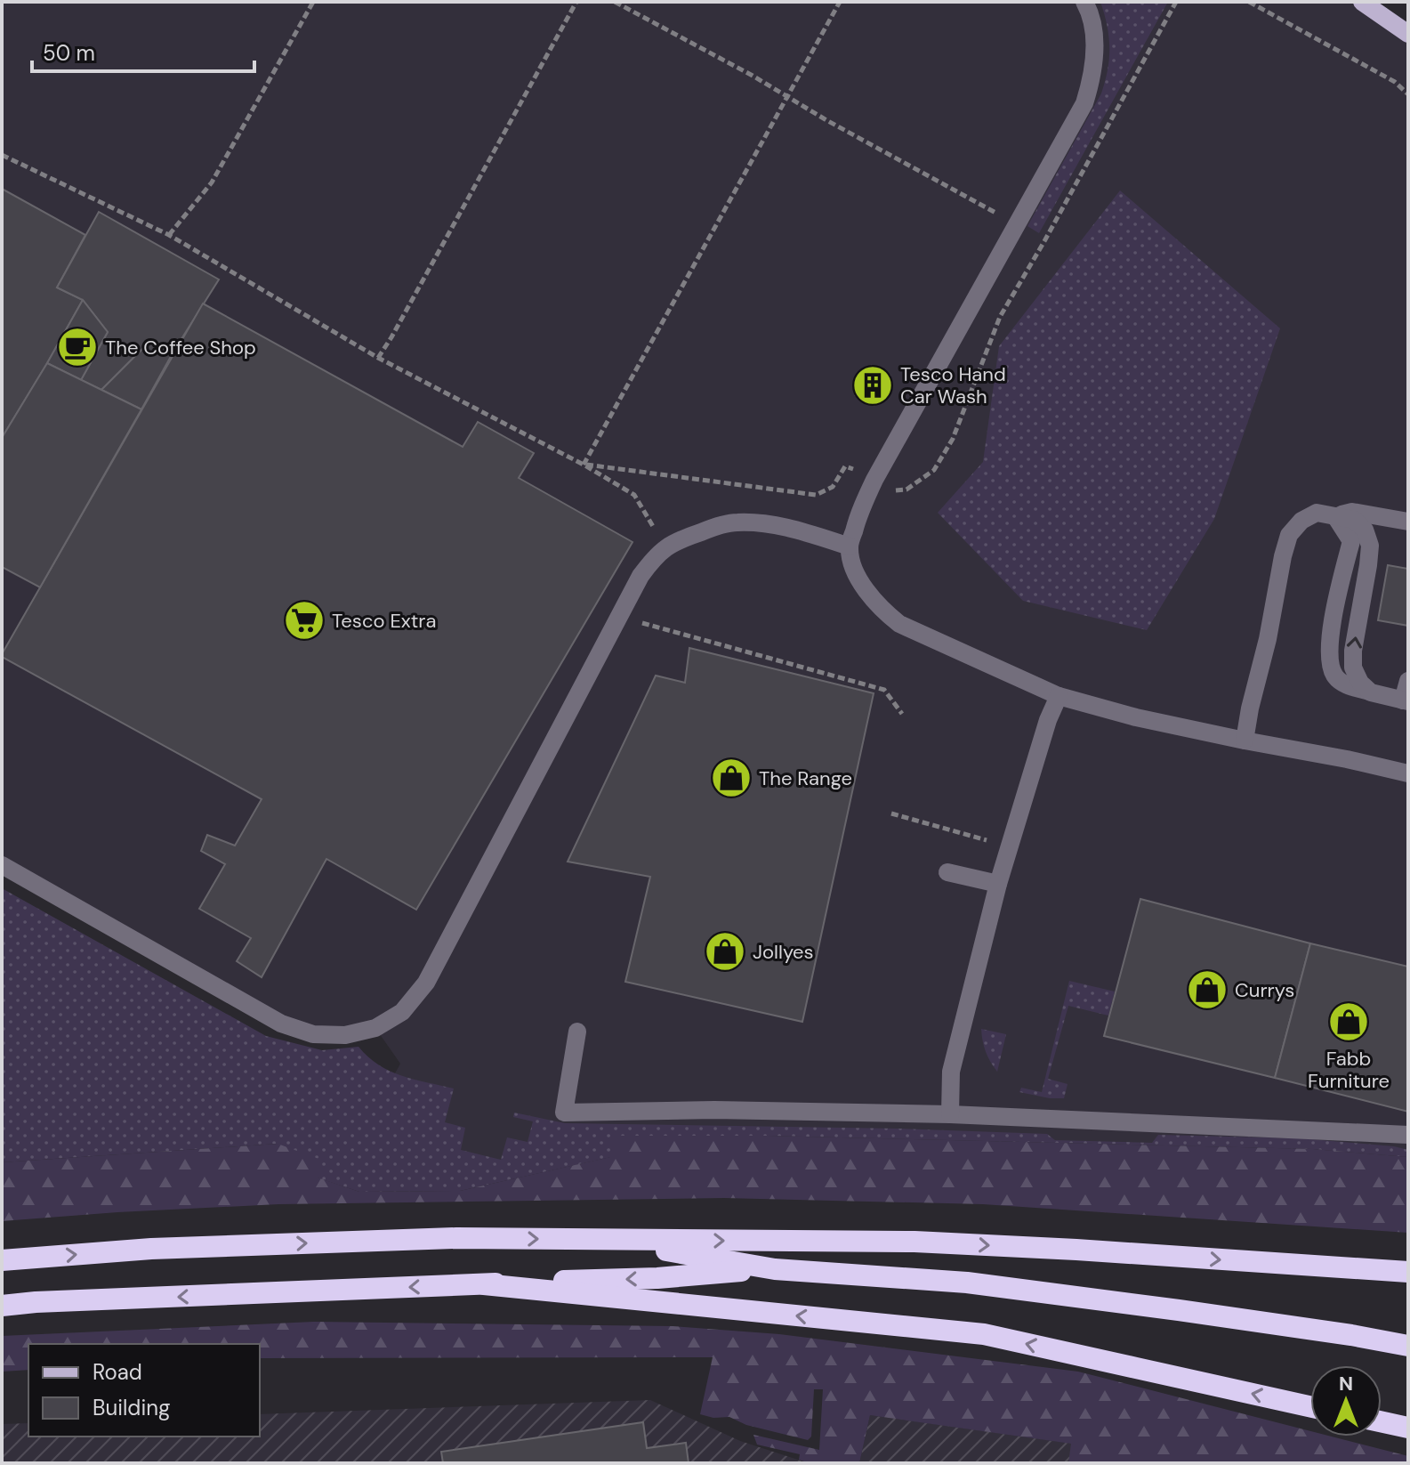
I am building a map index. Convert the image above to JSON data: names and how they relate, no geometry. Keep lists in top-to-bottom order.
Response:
{
  "places": {
    "cafe": ["The Coffee Shop"],
    "building": ["Tesco Hand Car Wash"],
    "supermarket": ["Tesco Extra"],
    "shop": [
      "The Range",
      "Jollyes",
      "Currys",
      "Fabb Furniture"
    ]
  },
  "legend": ["Road", "Building"],
  "scale_bar": "50 m",
  "north": "top"
}
